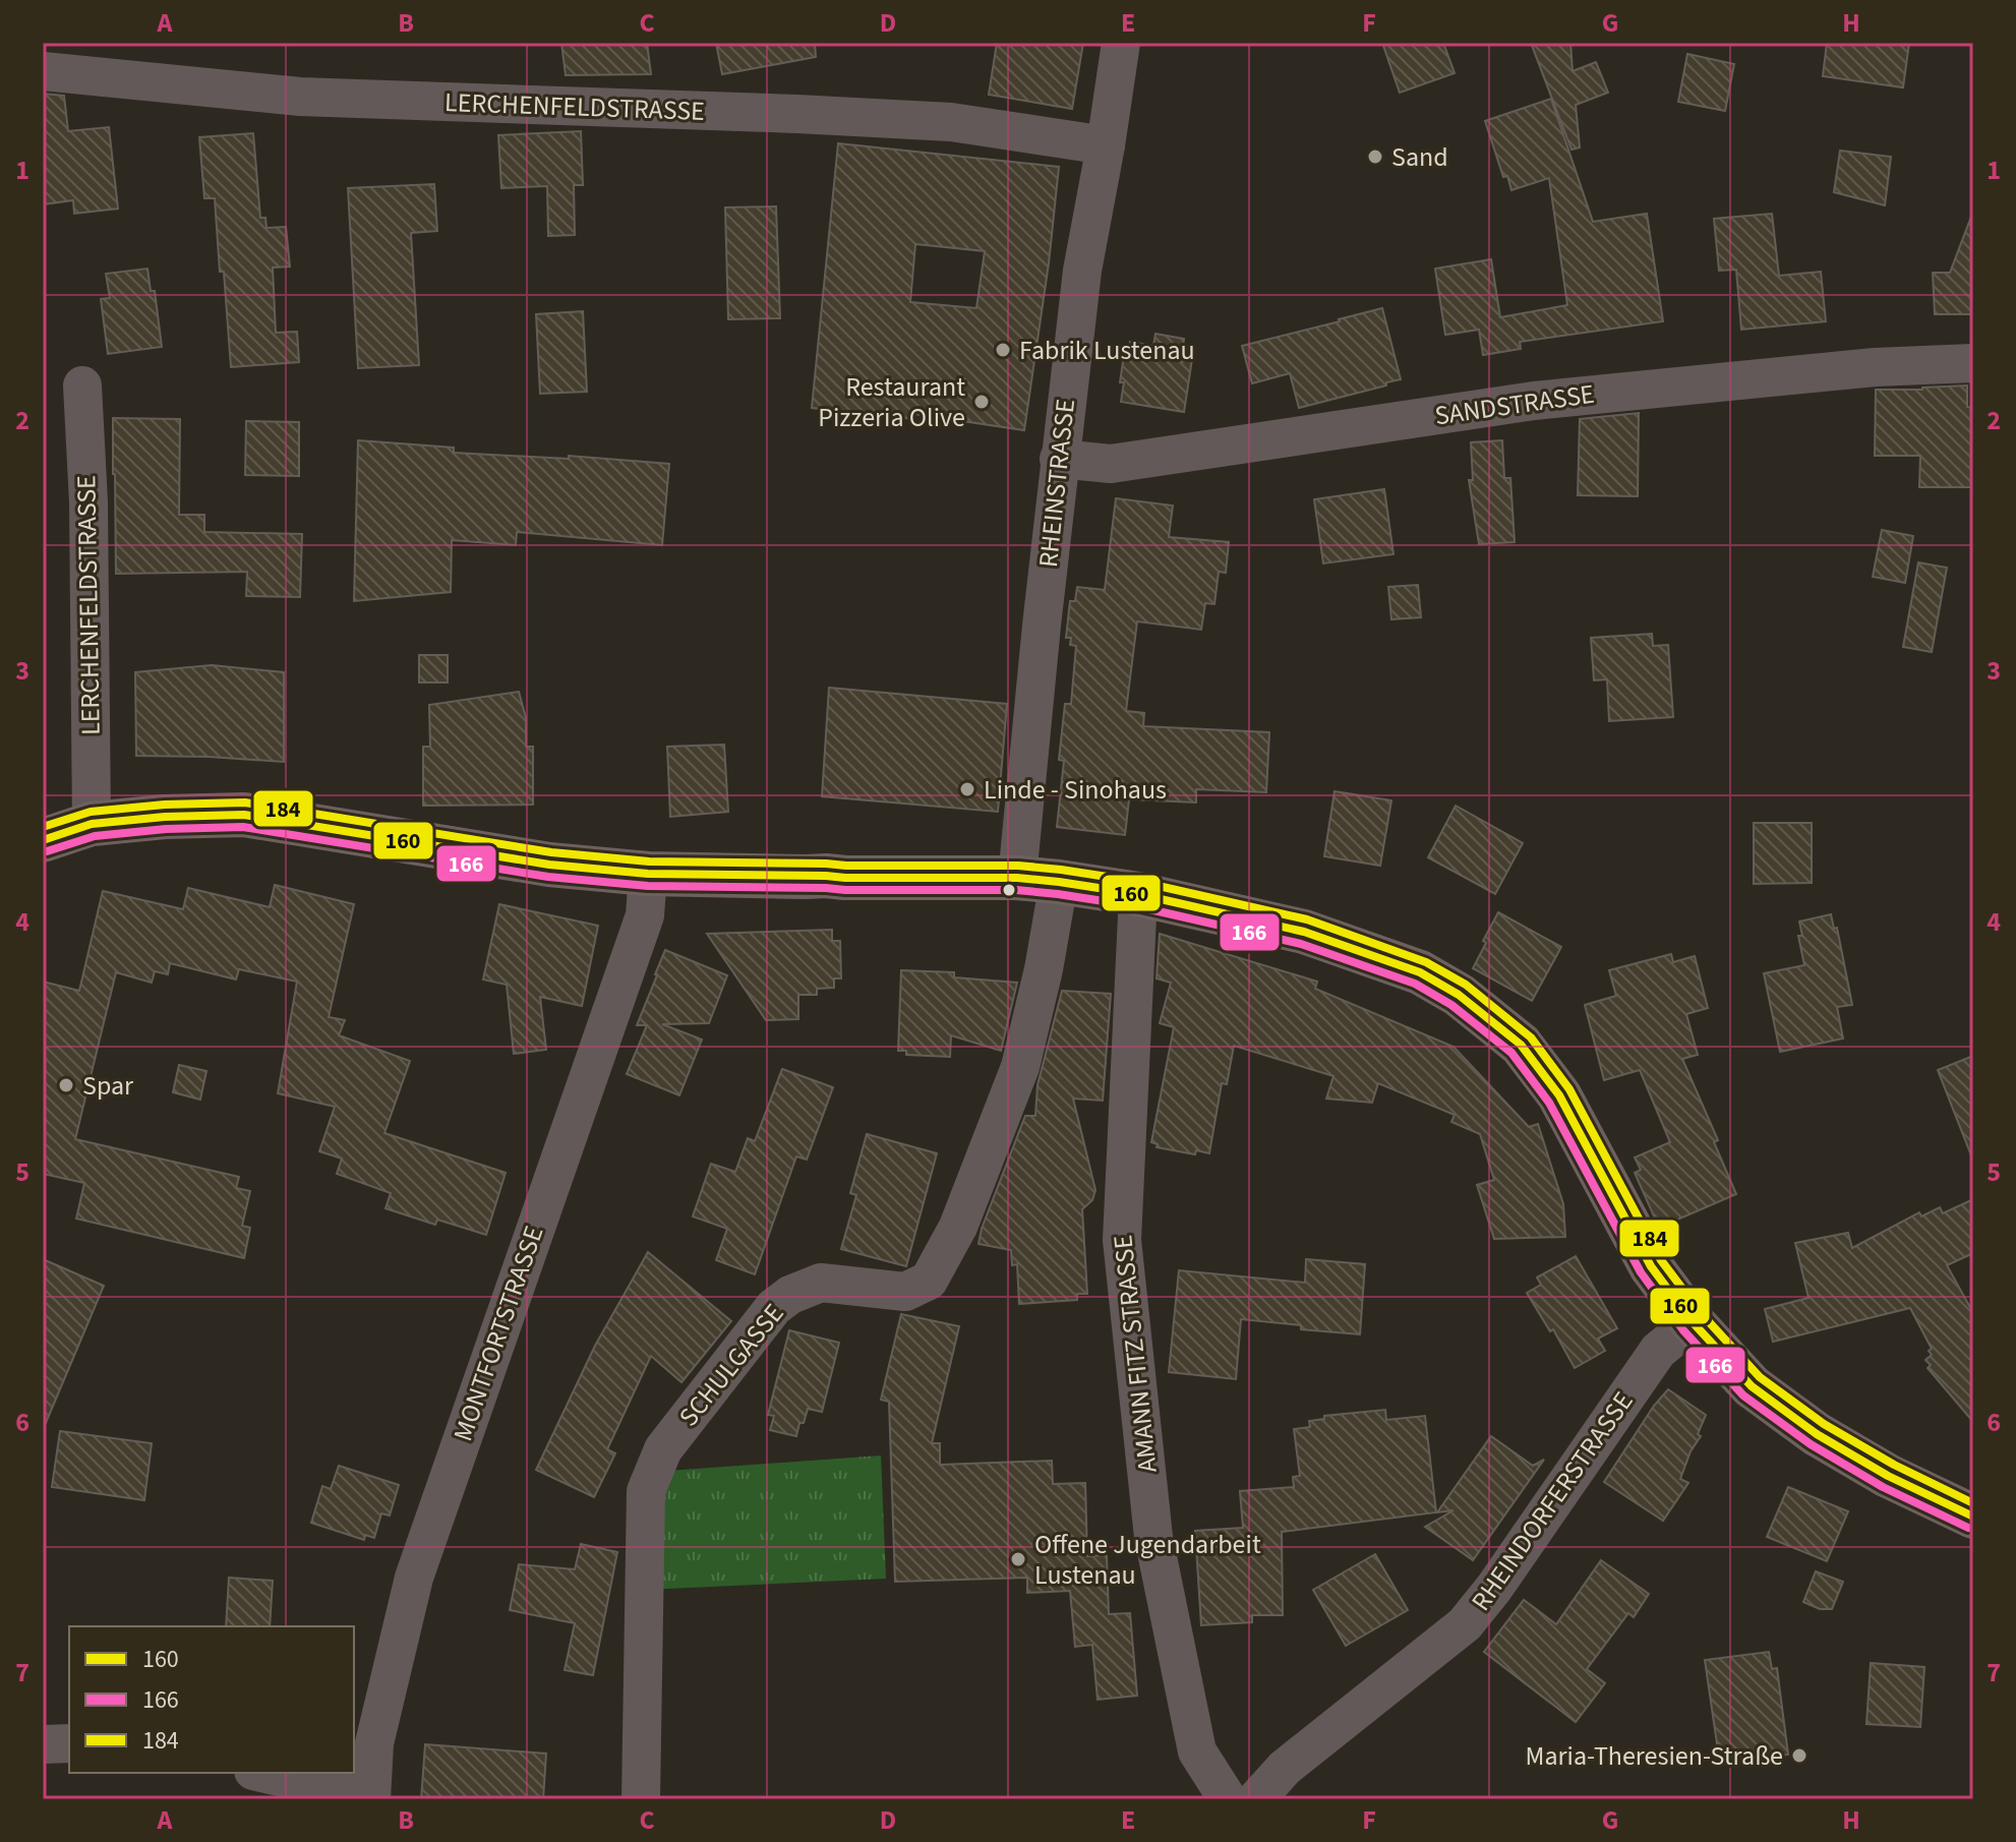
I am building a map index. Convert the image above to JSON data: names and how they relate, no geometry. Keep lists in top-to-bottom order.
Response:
{
  "streets": {
    "street": [
      "LERCHENFELDSTRASSE",
      "SANDSTRASSE",
      "RHEINSTRASSE",
      "MONTFORTSTRASSE",
      "AMANN FITZ STRASSE",
      "SCHULGASSE",
      "RHEINDORFERSTRASSE"
    ]
  },
  "crossings": [
    ["LERCHENFELDSTRASSE", "RHEINSTRASSE"],
    ["SANDSTRASSE", "RHEINSTRASSE"],
    ["RHEINSTRASSE", "SCHULGASSE"]
  ],
  "places": [
    "Sand",
    "Fabrik Lustenau",
    "Restaurant Pizzeria Olive",
    "Linde - Sinohaus",
    "Spar",
    "Offene Jugendarbeit Lustenau",
    "Maria-Theresien-Straße"
  ],
  "lines": ["transit line 184", "transit line 160", "transit line 166"],
  "legend": ["160", "166", "184"],
  "grid": {
    "columns": [
      "A",
      "B",
      "C",
      "D",
      "E",
      "F",
      "G",
      "H"
    ],
    "rows": [
      "1",
      "2",
      "3",
      "4",
      "5",
      "6",
      "7"
    ]
  }
}
